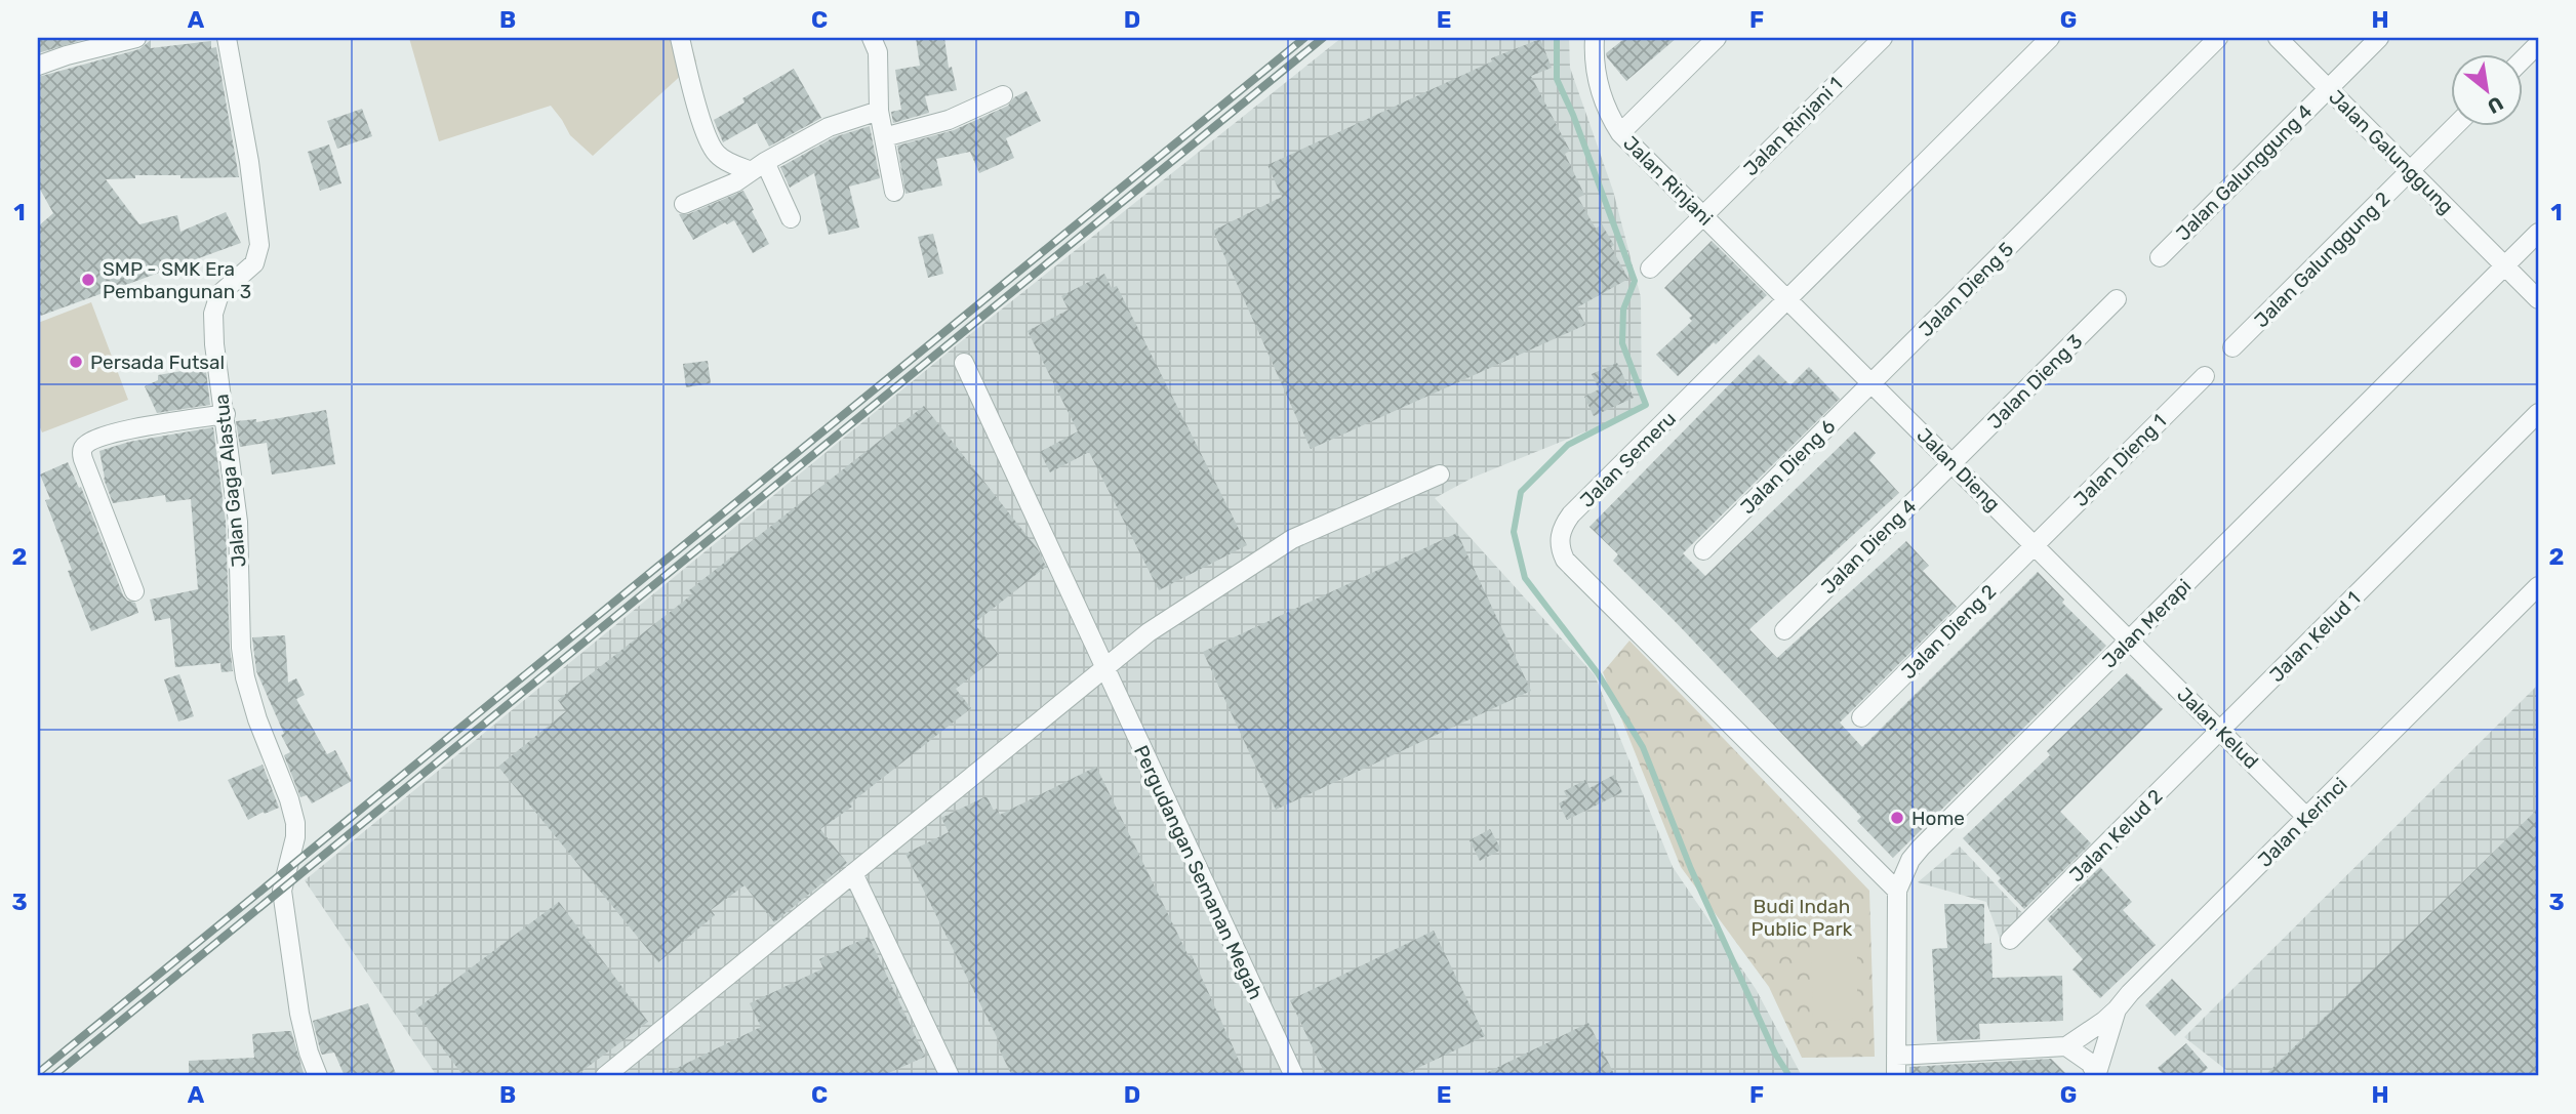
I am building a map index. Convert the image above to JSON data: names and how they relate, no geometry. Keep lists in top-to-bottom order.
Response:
{
  "streets": {
    "street": [
      "Jalan Rinjani 1",
      "Jalan Galunggung",
      "Jalan Galunggung 4",
      "Jalan Rinjani",
      "Jalan Galunggung 2",
      "Jalan Dieng 5",
      "Jalan Dieng 3",
      "Jalan Semeru",
      "Jalan Dieng 1",
      "Jalan Dieng 6",
      "Jalan Dieng",
      "Jalan Gaga Alastua",
      "Jalan Dieng 4",
      "Jalan Merapi",
      "Jalan Dieng 2",
      "Jalan Kelud 1",
      "Jalan Kelud",
      "Jalan Kerinci",
      "Jalan Kelud 2",
      "Pergudangan Semanan Megah"
    ]
  },
  "crossings": [
    ["Jalan Rinjani 1", "Jalan Rinjani"],
    ["Jalan Galunggung", "Jalan Galunggung 4"],
    ["Jalan Galunggung", "Jalan Galunggung 2"],
    ["Jalan Galunggung", "Jalan Merapi"],
    ["Jalan Rinjani", "Jalan Semeru"],
    ["Jalan Rinjani", "Jalan Dieng"],
    ["Jalan Dieng 5", "Jalan Dieng 6"],
    ["Jalan Dieng 5", "Jalan Dieng"],
    ["Jalan Dieng 3", "Jalan Dieng"],
    ["Jalan Dieng 3", "Jalan Dieng 4"],
    ["Jalan Semeru", "Jalan Dieng"],
    ["Jalan Semeru", "Jalan Merapi"],
    ["Jalan Dieng 1", "Jalan Dieng"],
    ["Jalan Dieng 1", "Jalan Dieng 2"],
    ["Jalan Dieng 6", "Jalan Dieng"],
    ["Jalan Dieng", "Jalan Dieng 4"],
    ["Jalan Dieng", "Jalan Merapi"],
    ["Jalan Dieng", "Jalan Dieng 2"],
    ["Jalan Dieng", "Jalan Kelud"],
    ["Jalan Merapi", "Jalan Kelud"],
    ["Jalan Kelud 1", "Jalan Kelud"],
    ["Jalan Kelud 1", "Jalan Kelud 2"],
    ["Jalan Kelud", "Jalan Kerinci"],
    ["Jalan Kelud", "Jalan Kelud 2"]
  ],
  "parks": ["Budi Indah Public Park"],
  "places": ["SMP - SMK Era Pembangunan 3", "Persada Futsal", "Home"],
  "north": "bottom right",
  "grid": {
    "columns": [
      "A",
      "B",
      "C",
      "D",
      "E",
      "F",
      "G",
      "H"
    ],
    "rows": ["1", "2", "3"]
  }
}
